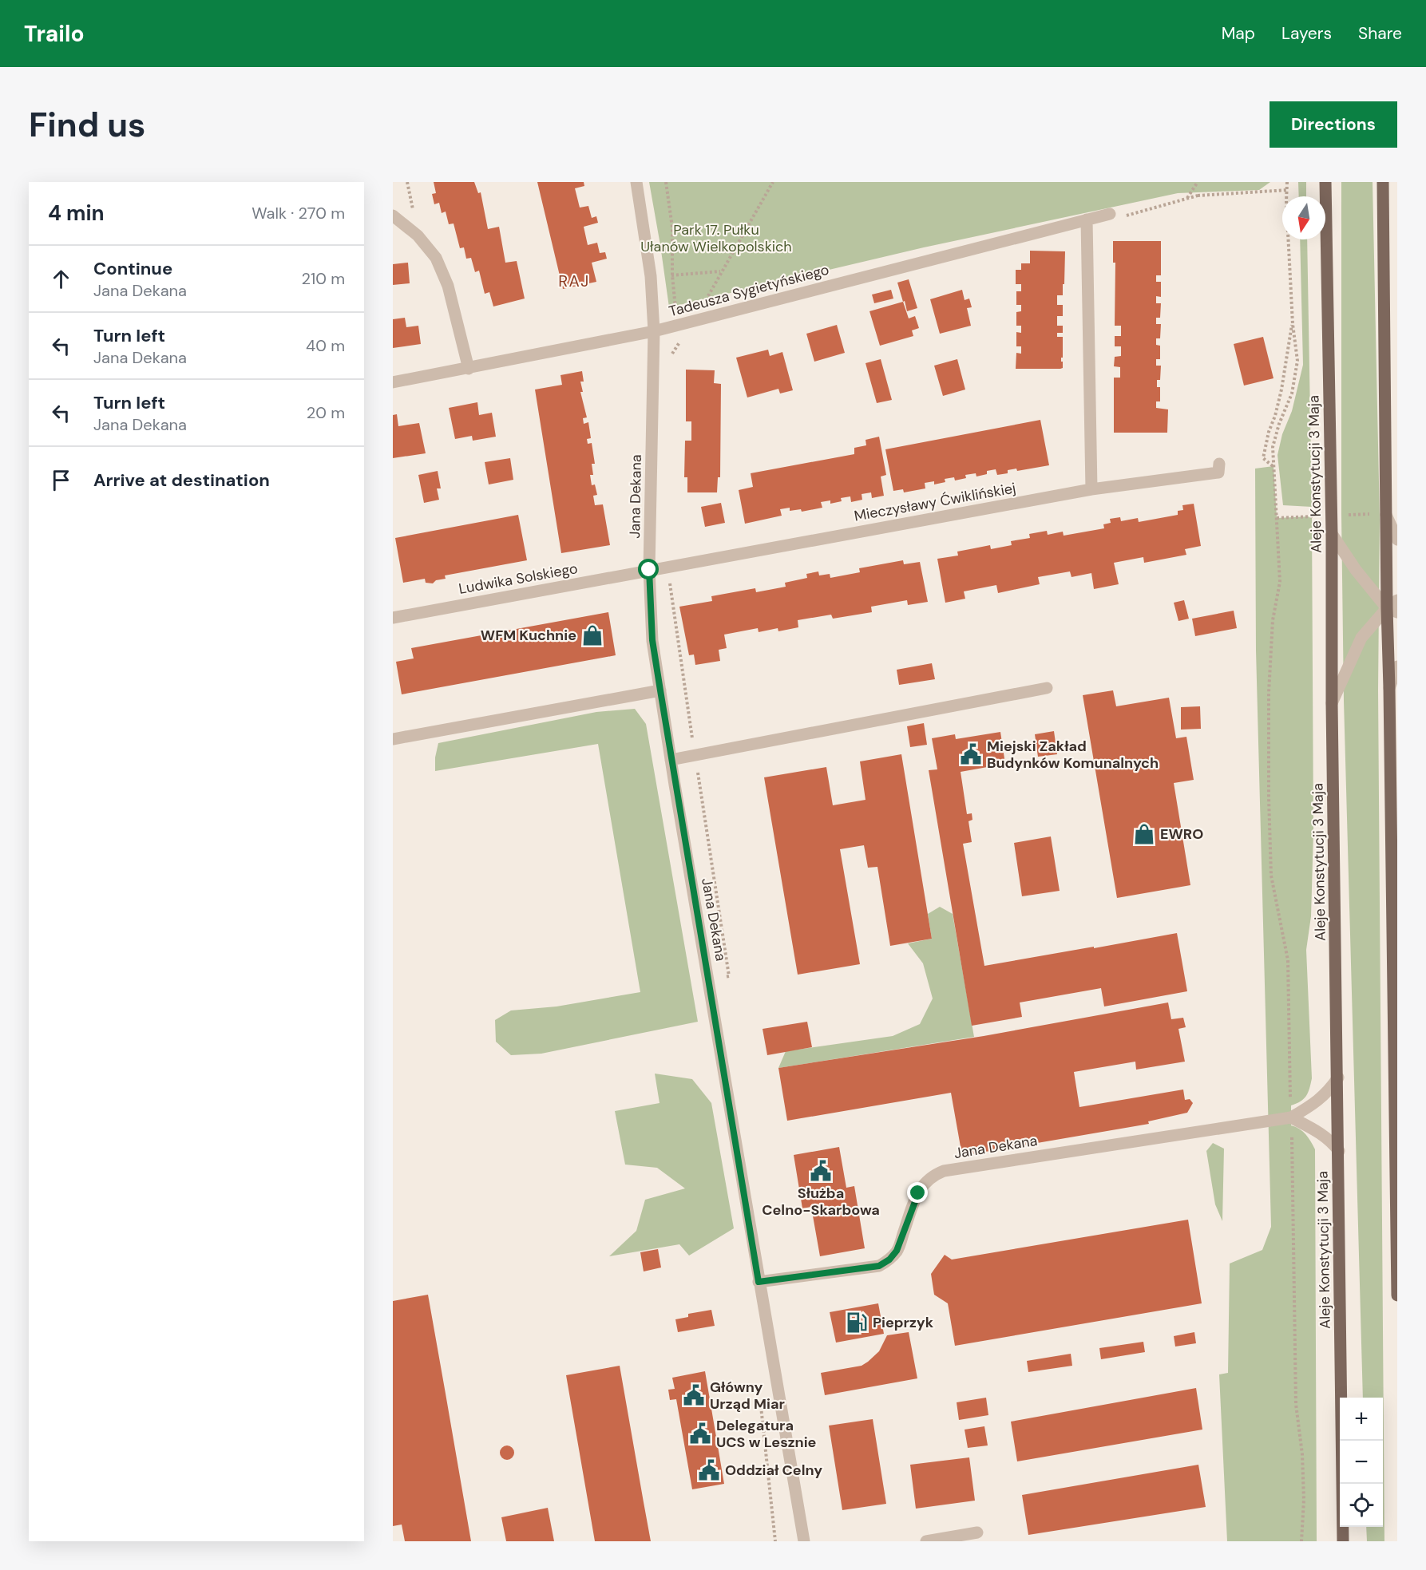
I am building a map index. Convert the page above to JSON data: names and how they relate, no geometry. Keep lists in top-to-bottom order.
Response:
{
  "streets": {
    "main road": ["Aleje Konstytucji 3 Maja"],
    "street": [
      "Tadeusza Sygietyńskiego",
      "Jana Dekana",
      "Mieczysławy Ćwiklińskiej",
      "Ludwika Solskiego"
    ]
  },
  "crossings": [
    ["Tadeusza Sygietyńskiego", "Jana Dekana"],
    ["Aleje Konstytucji 3 Maja", "Jana Dekana"],
    ["Jana Dekana", "Mieczysławy Ćwiklińskiej"],
    ["Jana Dekana", "Ludwika Solskiego"],
    ["Mieczysławy Ćwiklińskiej", "Ludwika Solskiego"]
  ],
  "districts": ["RAJ"],
  "parks": ["Park 17. Pułku Ułanów Wielkopolskich"],
  "places": {
    "shop": ["WFM Kuchnie", "EWRO"],
    "public building": [
      "Miejski Zakład Budynków Komunalnych",
      "Służba Celno-Skarbowa",
      "Główny Urząd Miar",
      "Delegatura UCS w Lesznie",
      "Oddział Celny"
    ],
    "fuel station": ["Pieprzyk"]
  },
  "north": "bottom",
  "page": {
    "header": "Trailo",
    "nav": ["Map", "Layers", "Share"],
    "buttons": "Directions",
    "title": "Find us",
    "heading": ["4 min", "Walk · 270 m"],
    "list": [
      ["Continue", "Jana Dekana", "210 m"],
      ["Turn left", "Jana Dekana", "40 m"],
      ["Turn left", "Jana Dekana", "20 m"],
      "Arrive at destination"
    ],
    "map_buttons": ["+", "−"]
  }
}
